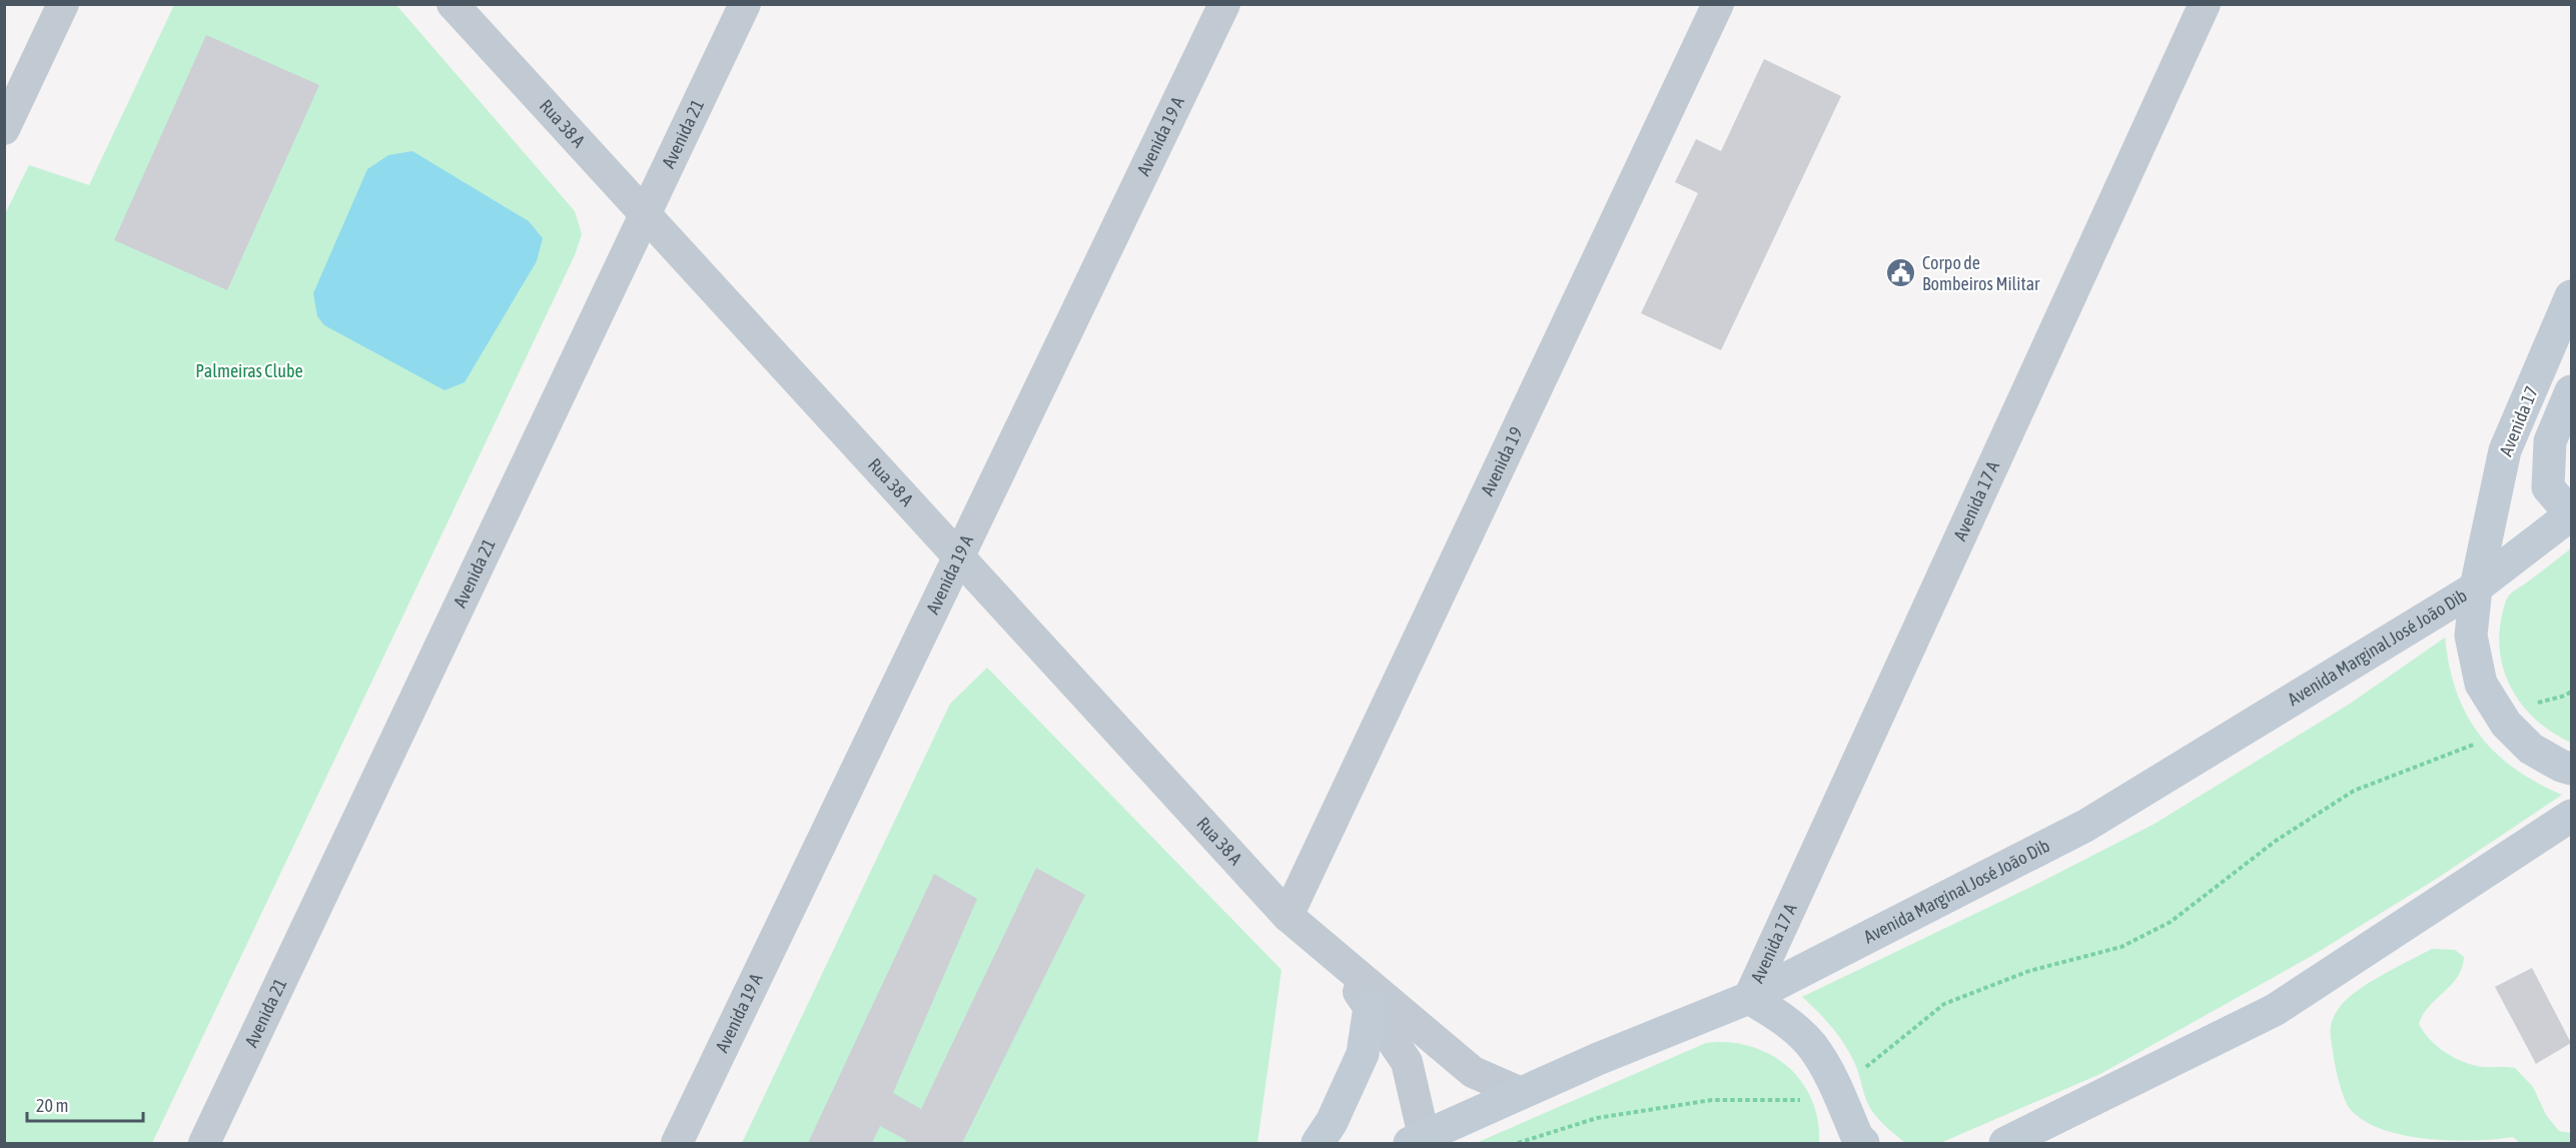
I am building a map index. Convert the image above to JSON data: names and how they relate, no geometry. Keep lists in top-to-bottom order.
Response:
{
  "streets": {
    "main road": ["Avenida 17", "Avenida Marginal José João Dib"],
    "street": [
      "Rua 38 A",
      "Avenida 21",
      "Avenida 19 A",
      "Avenida 19",
      "Avenida 17 A"
    ]
  },
  "crossings": [
    ["Rua 38 A", "Avenida 21"],
    ["Rua 38 A", "Avenida 19 A"],
    ["Rua 38 A", "Avenida 19"],
    ["Rua 38 A", "Avenida Marginal José João Dib"],
    ["Avenida 17", "Avenida Marginal José João Dib"],
    ["Avenida 17 A", "Avenida Marginal José João Dib"]
  ],
  "parks": ["Palmeiras Clube"],
  "places": {
    "public building": ["Corpo de Bombeiros Militar"]
  },
  "scale_bar": "20 m"
}
